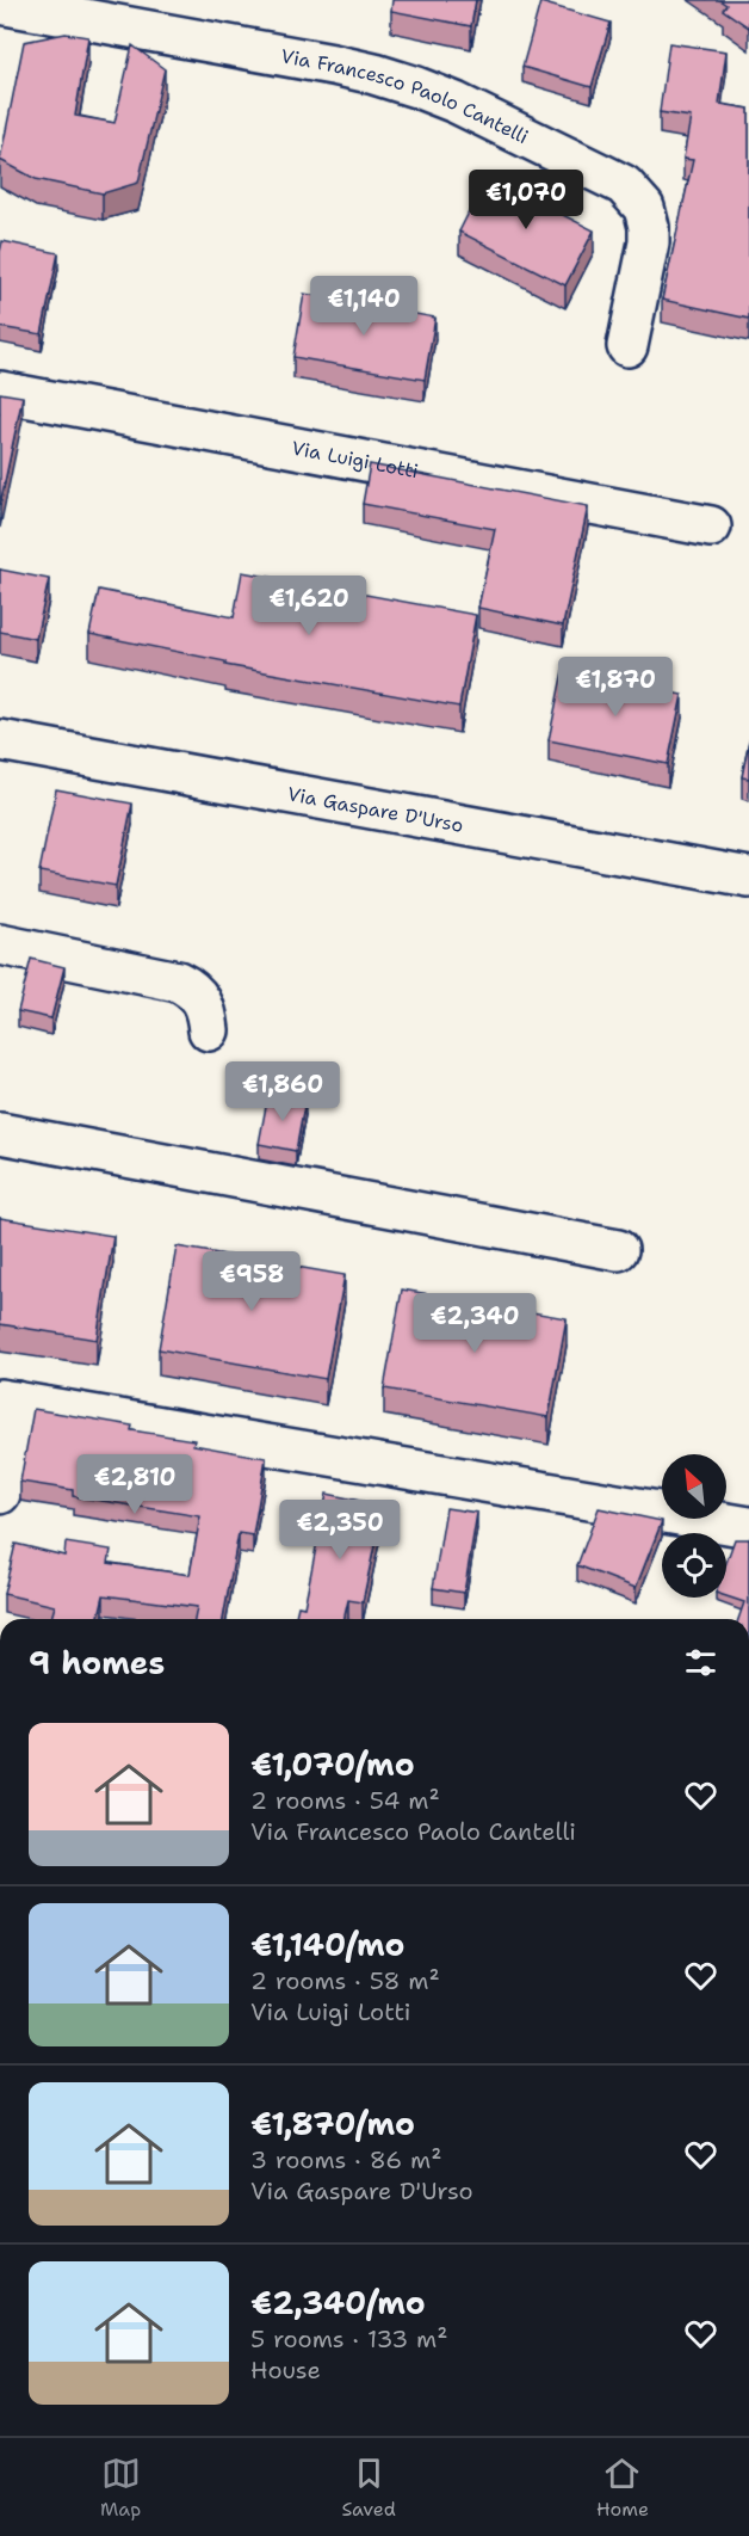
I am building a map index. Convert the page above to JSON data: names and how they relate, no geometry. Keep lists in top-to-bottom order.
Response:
{
  "streets": {
    "street": ["Via Francesco Paolo Cantelli", "Via Luigi Lotti", "Via Gaspare D'Urso"]
  },
  "north": "top left",
  "page": {
    "price": [
      "€1,070",
      "€1,140",
      "€1,620",
      "€1,870",
      "€1,860",
      "€958",
      "€2,340",
      "€2,810",
      "€2,350"
    ],
    "heading": "9 homes",
    "list": [
      {
        "name": "€1,070/mo",
        "note": "2 rooms · 54 m² · Via Francesco Paolo Cantelli"
      },
      {
        "name": "€1,140/mo",
        "note": "2 rooms · 58 m² · Via Luigi Lotti"
      },
      {
        "name": "€1,870/mo",
        "note": "3 rooms · 86 m² · Via Gaspare D'Urso"
      },
      {
        "name": "€2,340/mo",
        "note": "5 rooms · 133 m² · House"
      }
    ],
    "tabs": ["Map", "Saved", "Home"]
  }
}
